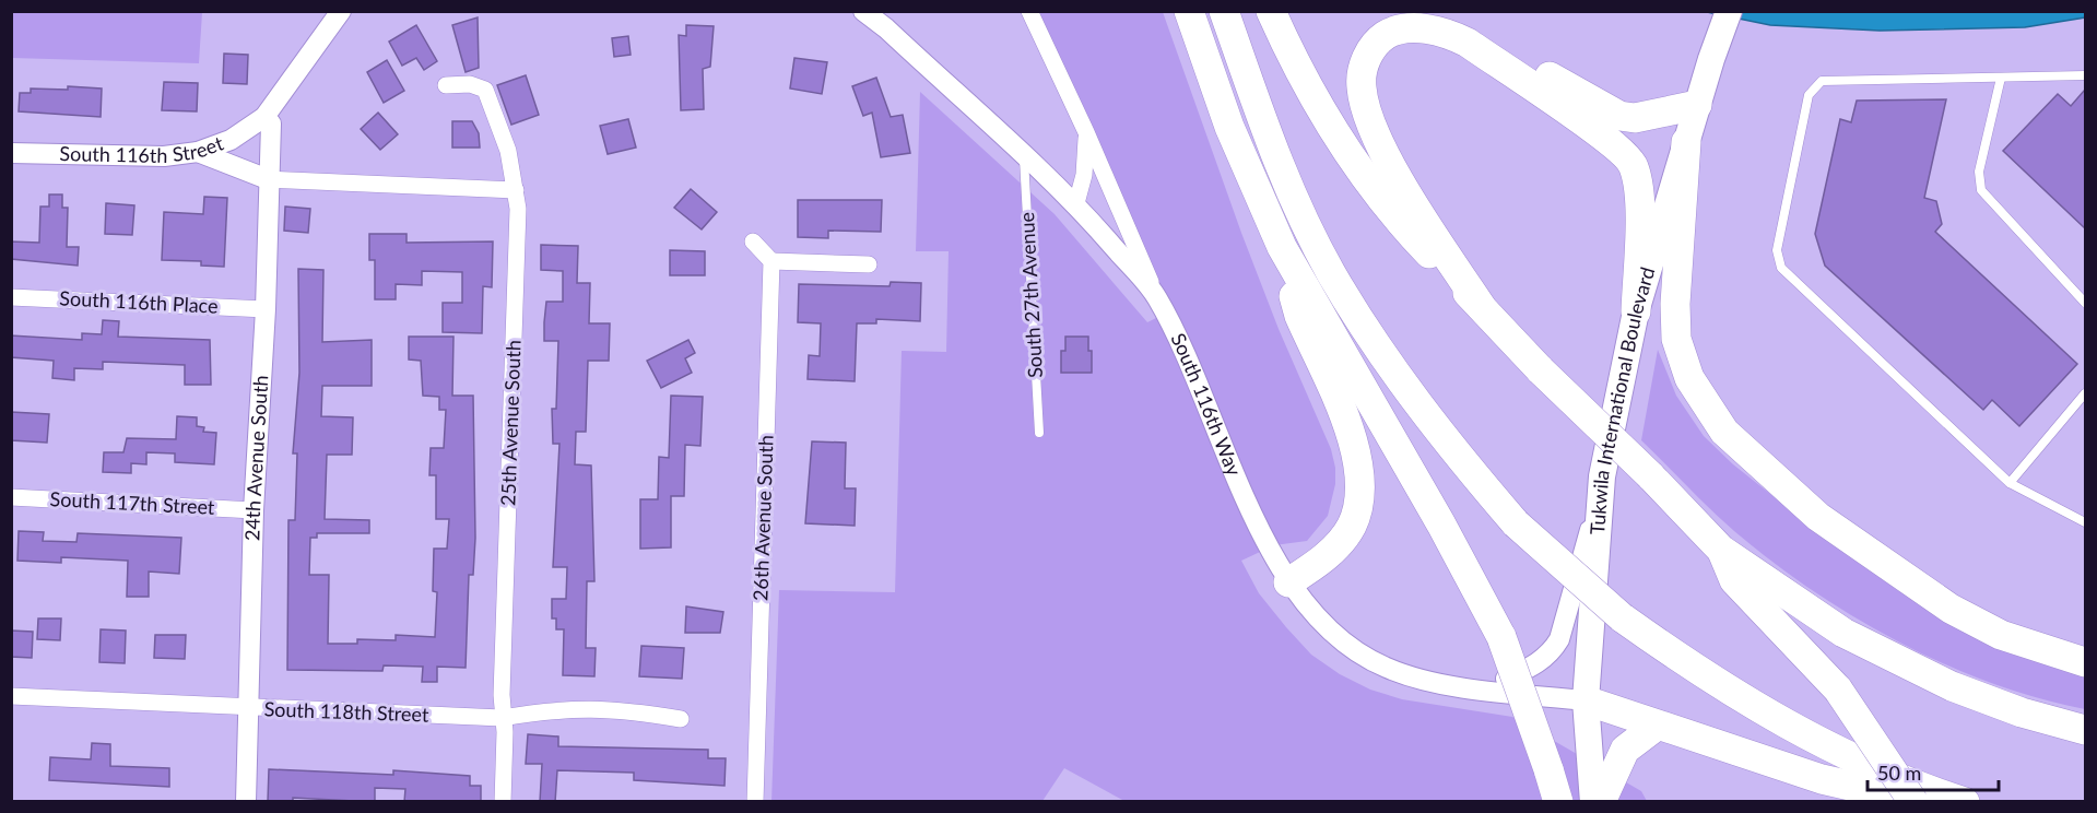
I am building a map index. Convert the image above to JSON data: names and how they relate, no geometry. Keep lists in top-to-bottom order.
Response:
{
  "streets": {
    "main road": ["Tukwila International Boulevard"],
    "street": [
      "South 116th Street",
      "South 116th Place",
      "South 116th Way",
      "25th Avenue South",
      "24th Avenue South",
      "South 117th Street",
      "26th Avenue South",
      "South 118th Street"
    ],
    "lane": ["South 27th Avenue"]
  },
  "crossings": [
    ["South 116th Street", "24th Avenue South"],
    ["South 27th Avenue", "South 116th Way"],
    ["South 116th Place", "24th Avenue South"],
    ["Tukwila International Boulevard", "South 116th Way"],
    ["25th Avenue South", "South 118th Street"],
    ["24th Avenue South", "South 117th Street"],
    ["24th Avenue South", "South 118th Street"]
  ],
  "scale_bar": "50 m"
}
